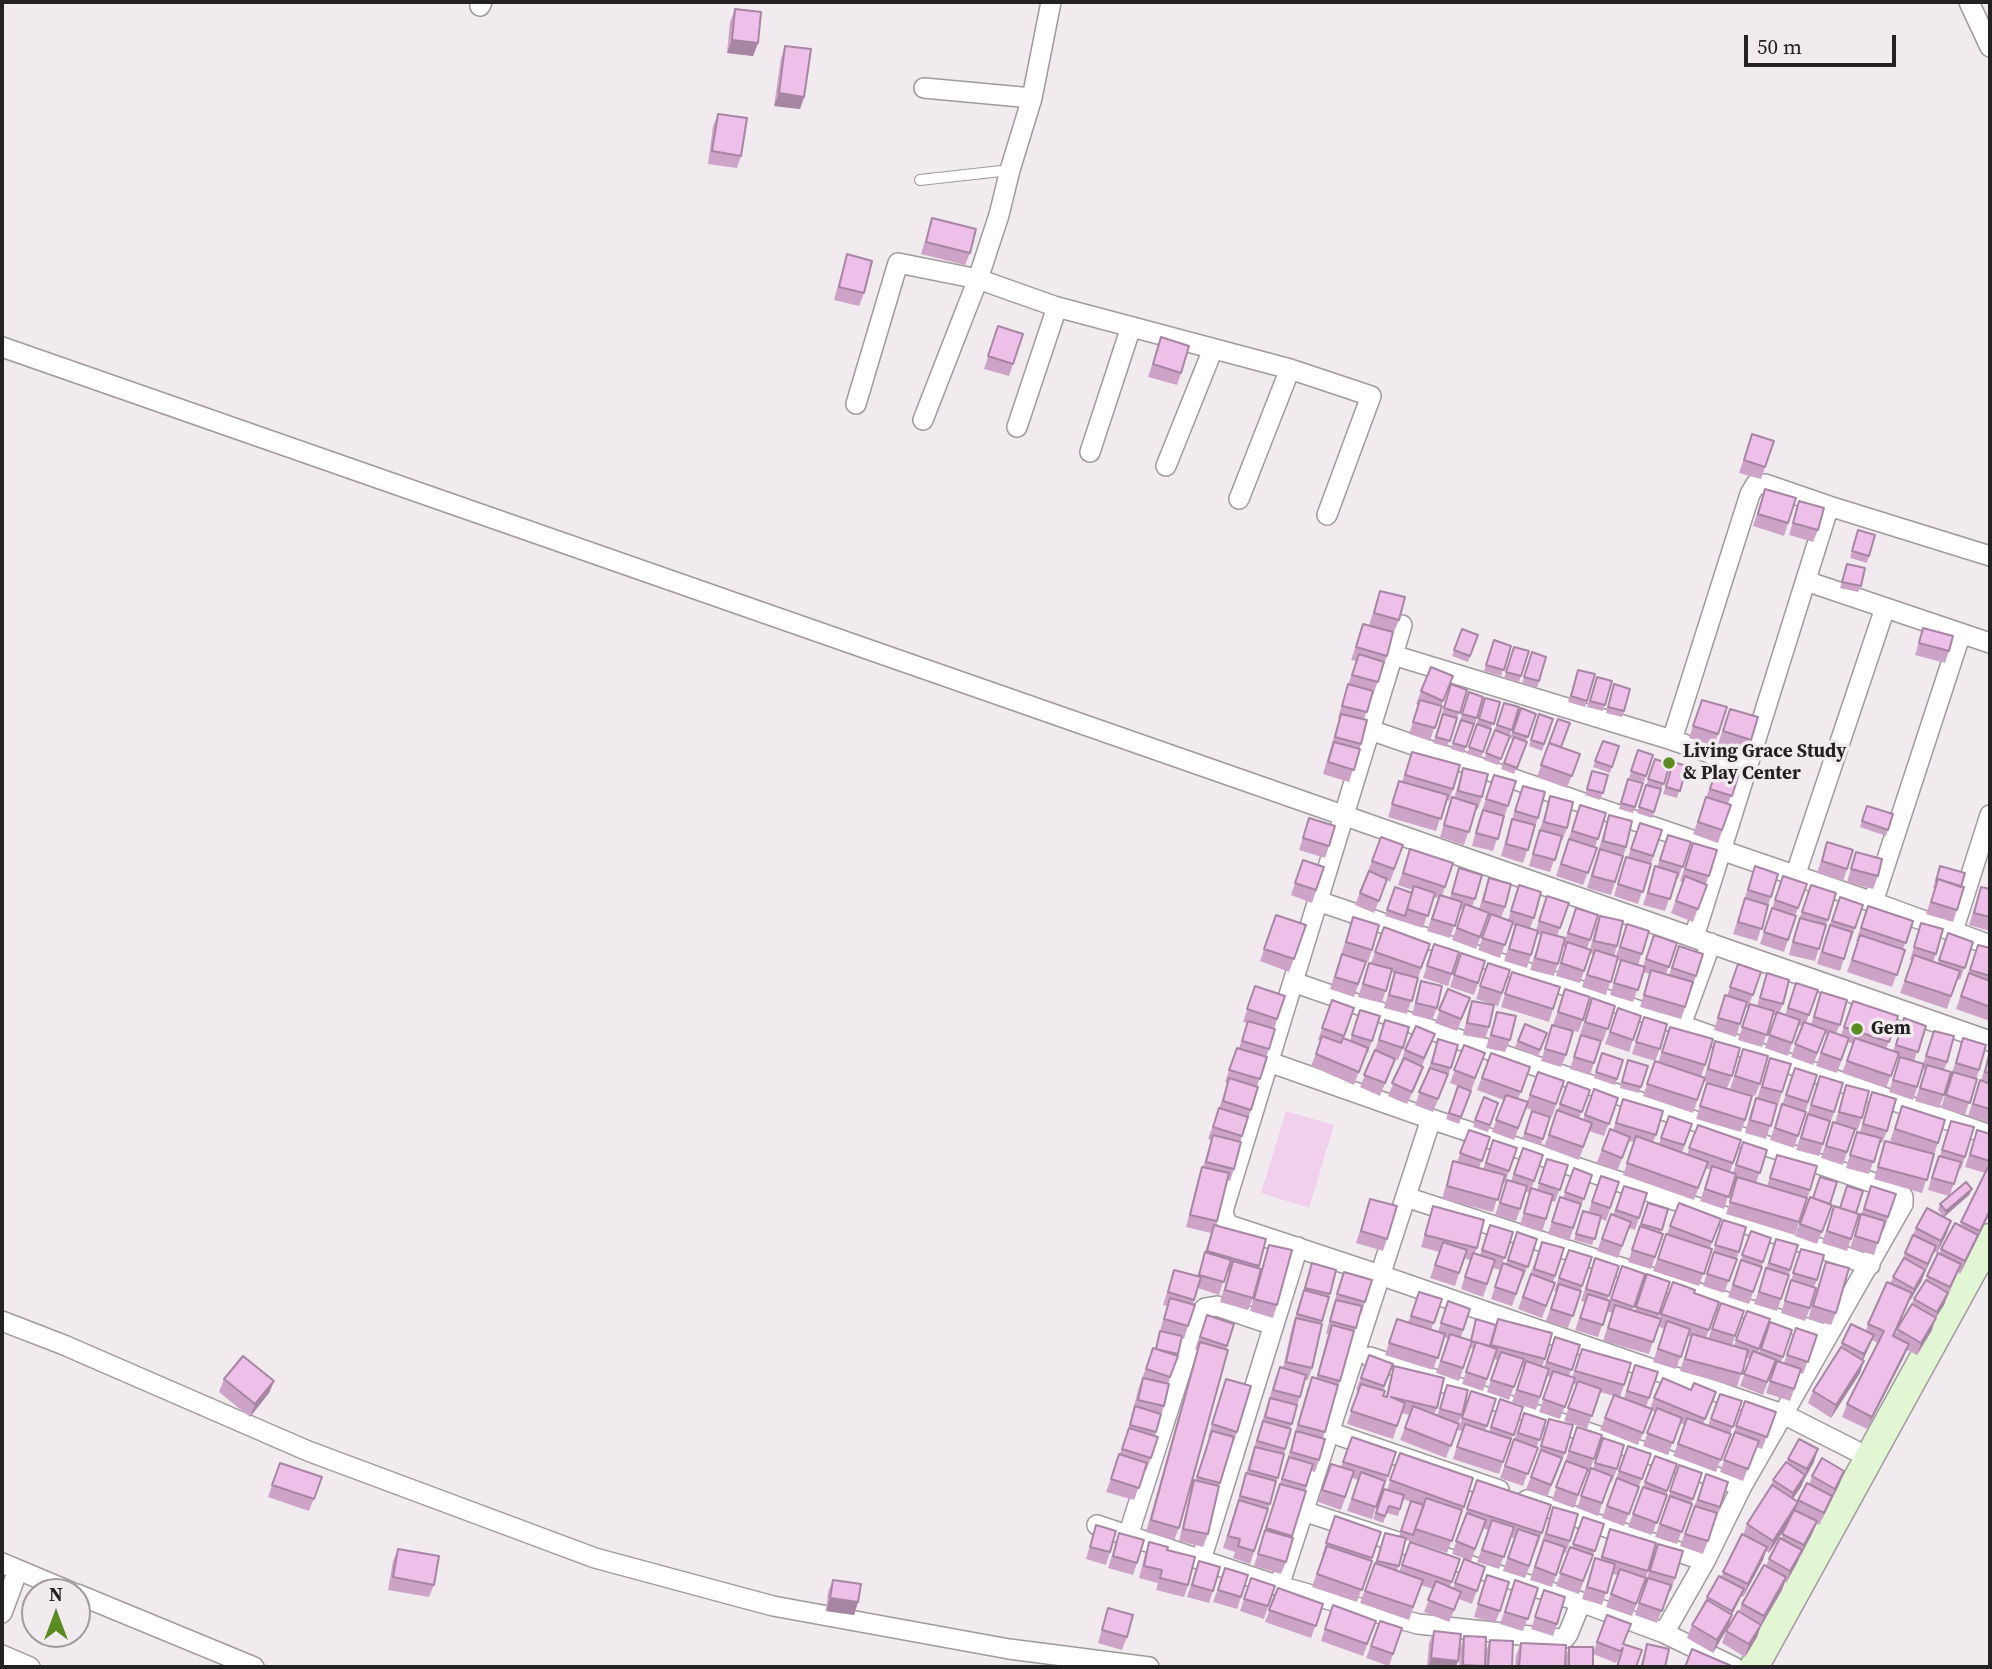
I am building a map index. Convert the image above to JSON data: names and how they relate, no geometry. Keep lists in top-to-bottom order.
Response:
{
  "places": ["Living Grace Study & Play Center", "Gem"],
  "scale_bar": "50 m",
  "north": "top"
}
